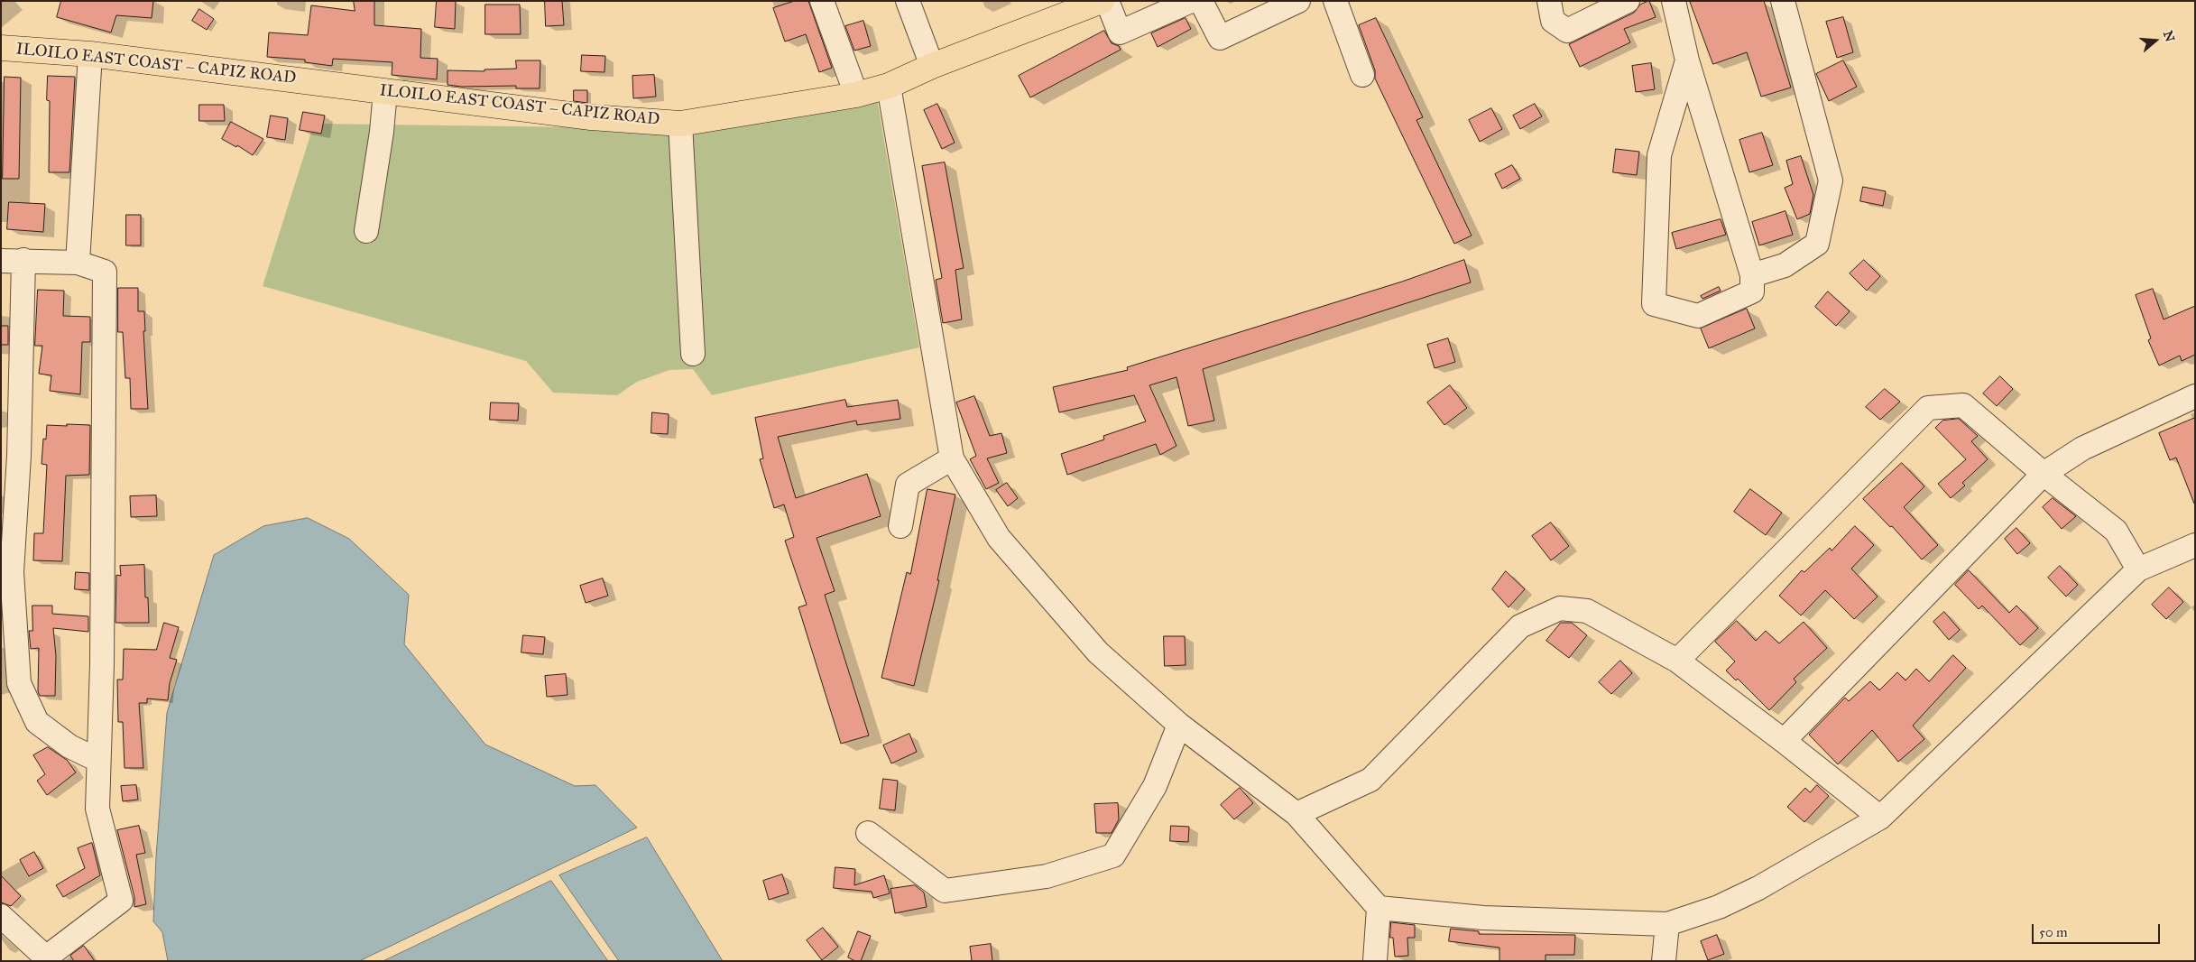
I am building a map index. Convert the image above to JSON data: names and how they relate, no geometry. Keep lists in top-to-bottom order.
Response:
{
  "streets": {
    "main road": ["ILOILO EAST COAST – CAPIZ ROAD"]
  },
  "scale_bar": "50 m",
  "north": "right"
}
